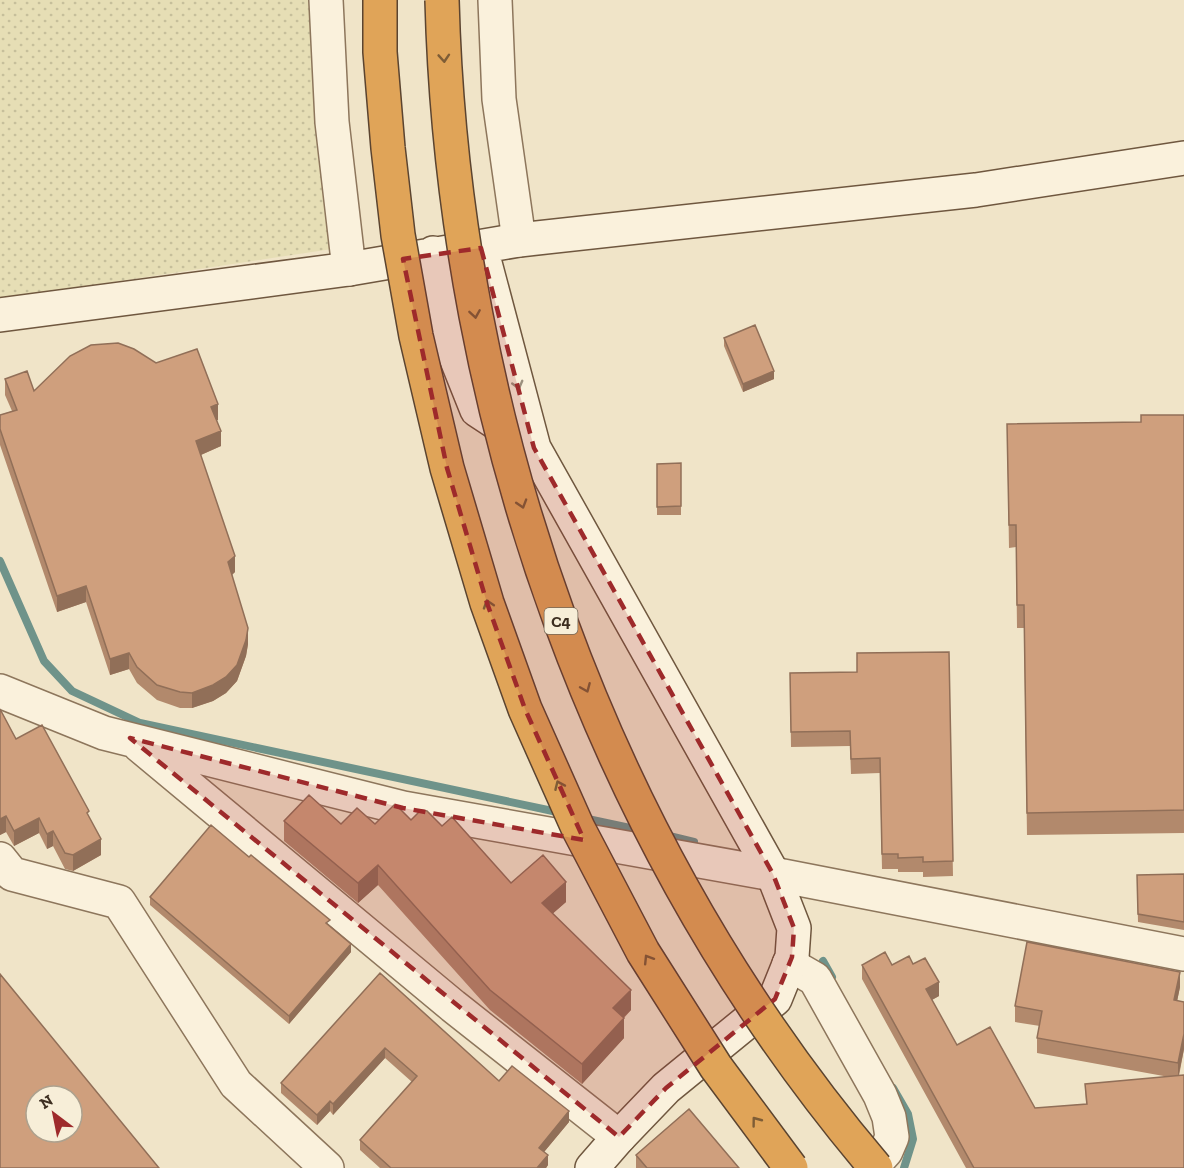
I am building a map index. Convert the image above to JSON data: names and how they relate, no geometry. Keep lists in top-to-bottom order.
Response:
{
  "streets": {
    "highway": ["C4"]
  },
  "north": "top left"
}
